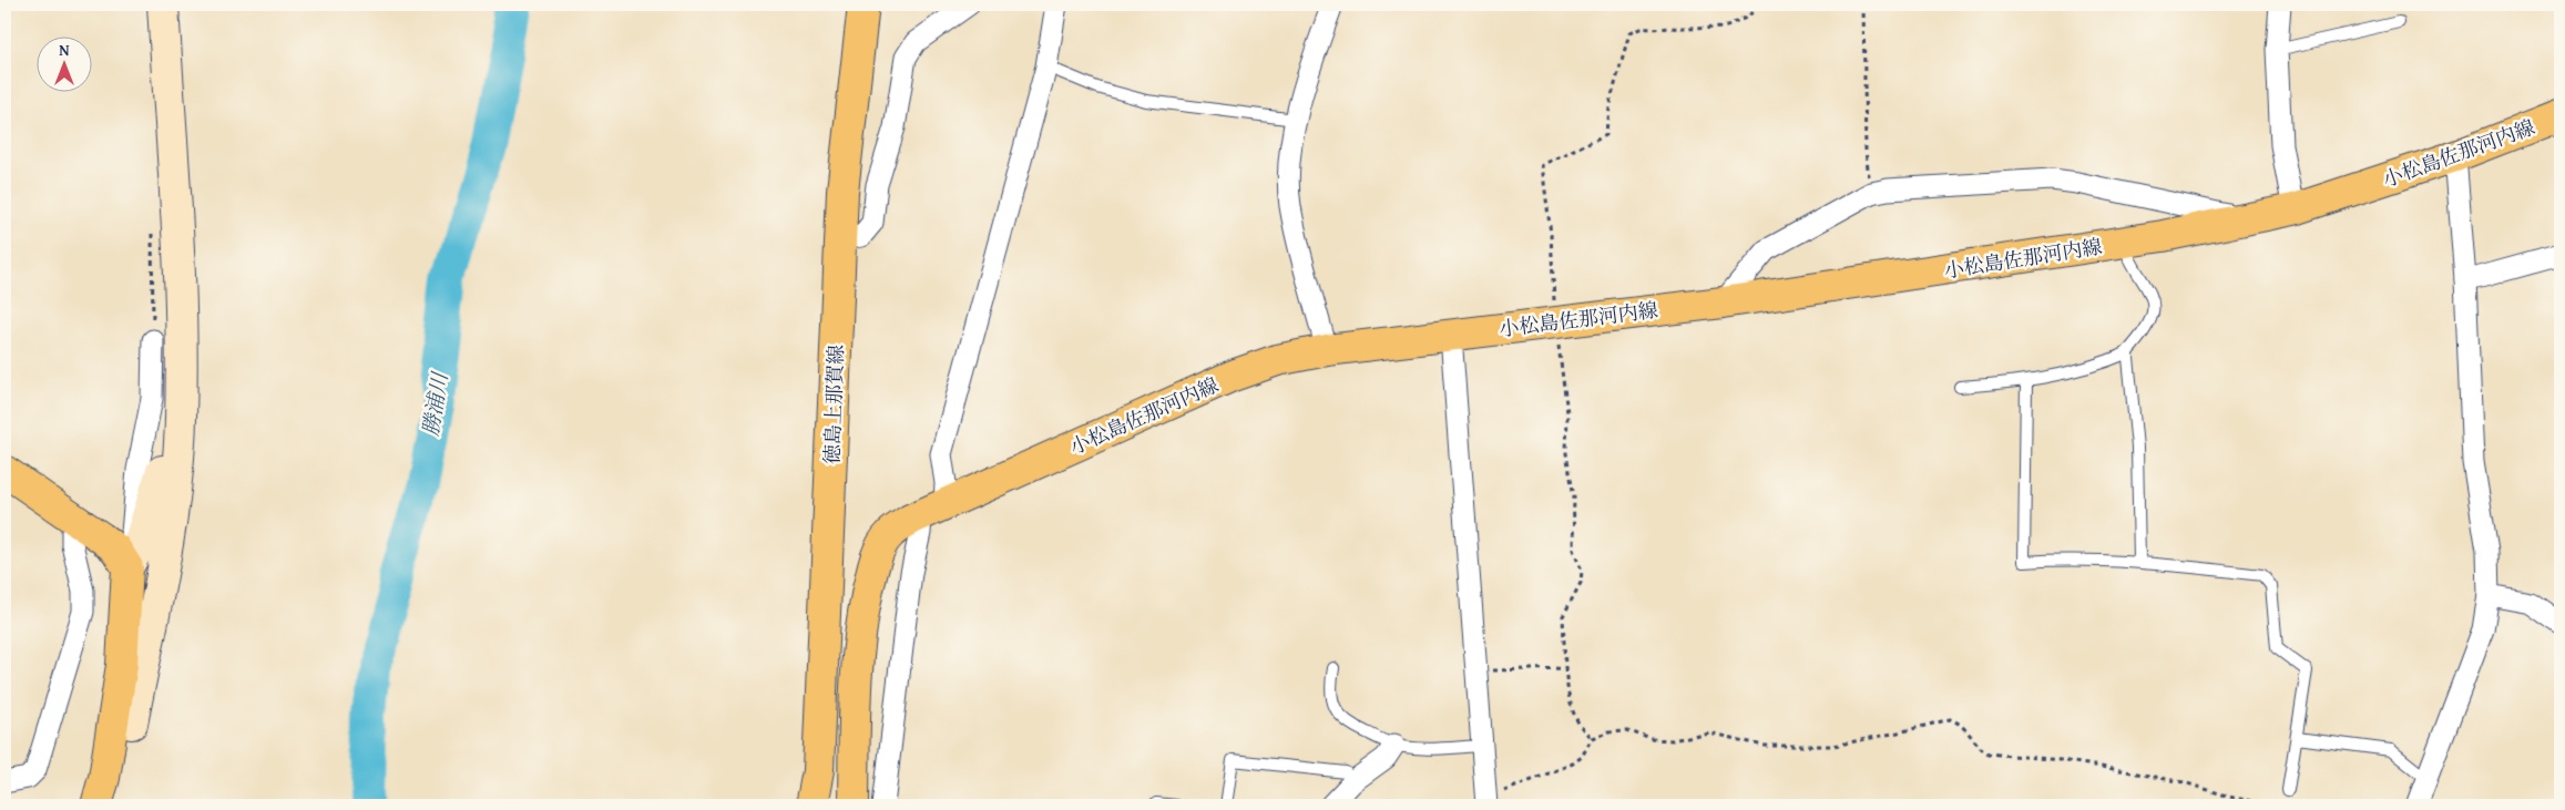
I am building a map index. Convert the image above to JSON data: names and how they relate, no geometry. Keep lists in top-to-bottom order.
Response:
{
  "streets": {
    "main road": ["小松島佐那河内線", "徳島上那賀線"]
  },
  "water": ["勝浦川"],
  "north": "top"
}
